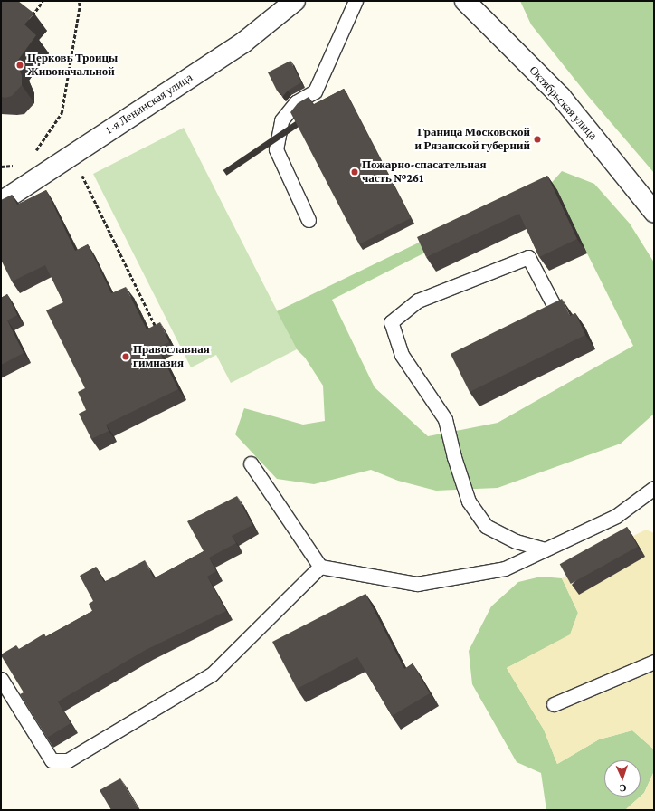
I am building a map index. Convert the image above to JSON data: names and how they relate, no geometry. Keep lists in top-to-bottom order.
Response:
{
  "streets": {
    "street": ["Октябрьская улица", "1-я Ленинская улица"]
  },
  "places": [
    "Церковь Троицы Живоначальной",
    "Граница Московской и Рязанской губерний",
    "Пожарно-спасательная часть №261",
    "Православная гимназия"
  ],
  "north": "bottom"
}
